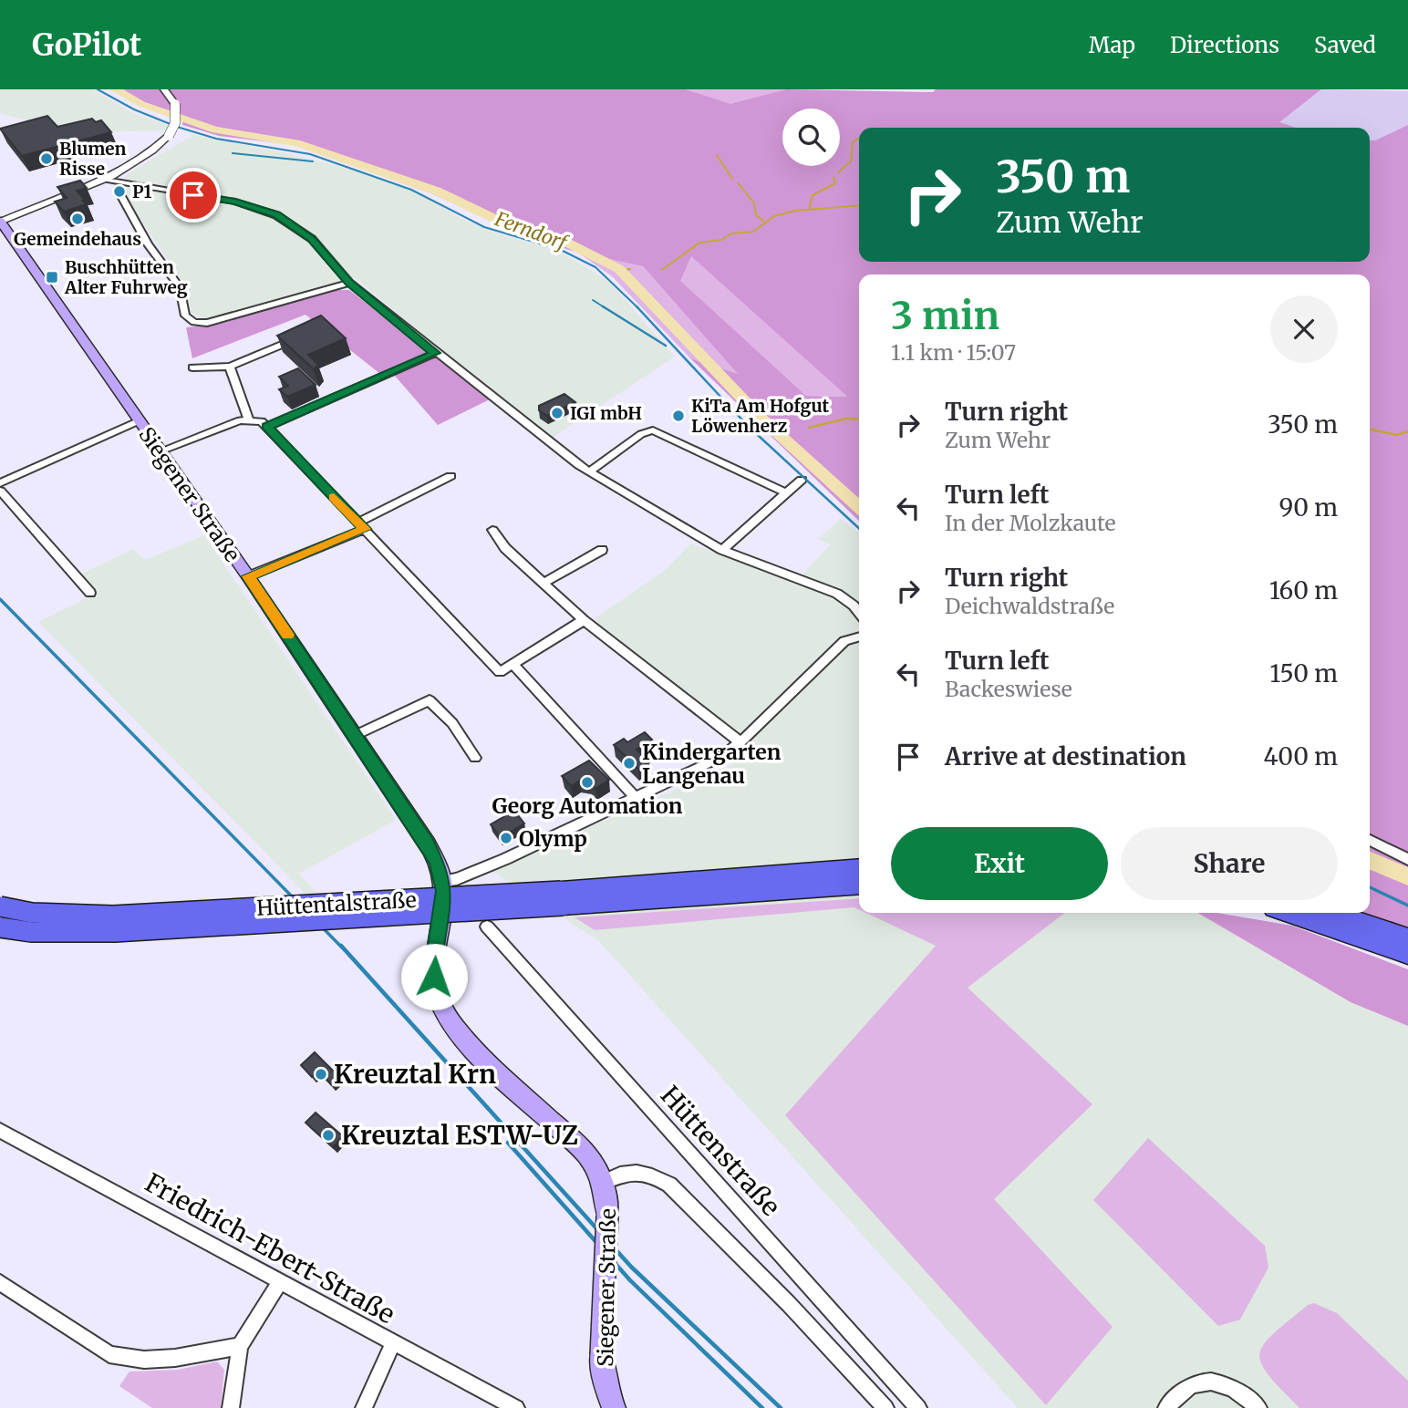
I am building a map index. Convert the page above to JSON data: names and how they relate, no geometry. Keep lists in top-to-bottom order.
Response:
{
  "streets": {
    "highway": ["Hüttentalstraße"],
    "main road": ["Siegener Straße"],
    "street": ["Hüttenstraße", "Friedrich-Ebert-Straße"]
  },
  "water": ["Ferndorf"],
  "places": {
    "other": [
      "Blumen Risse",
      "P1",
      "Gemeindehaus",
      "IGI mbH",
      "KiTa Am Hofgut Löwenherz",
      "Kindergarten Langenau",
      "Georg Automation",
      "Olymp",
      "Kreuztal Krn",
      "Kreuztal ESTW-UZ"
    ],
    "transit": ["Buschhütten Alter Fuhrweg"]
  },
  "page": {
    "header": "GoPilot",
    "nav": ["Map", "Directions", "Saved"],
    "turn": ["350 m", "Zum Wehr"],
    "heading": ["3 min", "1.1 km · 15:07"],
    "list": [
      {
        "name": "Turn right",
        "note": "Zum Wehr",
        "value": "350 m"
      },
      {
        "name": "Turn left",
        "note": "In der Molzkaute",
        "value": "90 m"
      },
      {
        "name": "Turn right",
        "note": "Deichwaldstraße",
        "value": "160 m"
      },
      {
        "name": "Turn left",
        "note": "Backeswiese",
        "value": "150 m"
      },
      {
        "name": "Arrive at destination",
        "value": "400 m"
      }
    ],
    "buttons": ["Exit", "Share"]
  }
}
